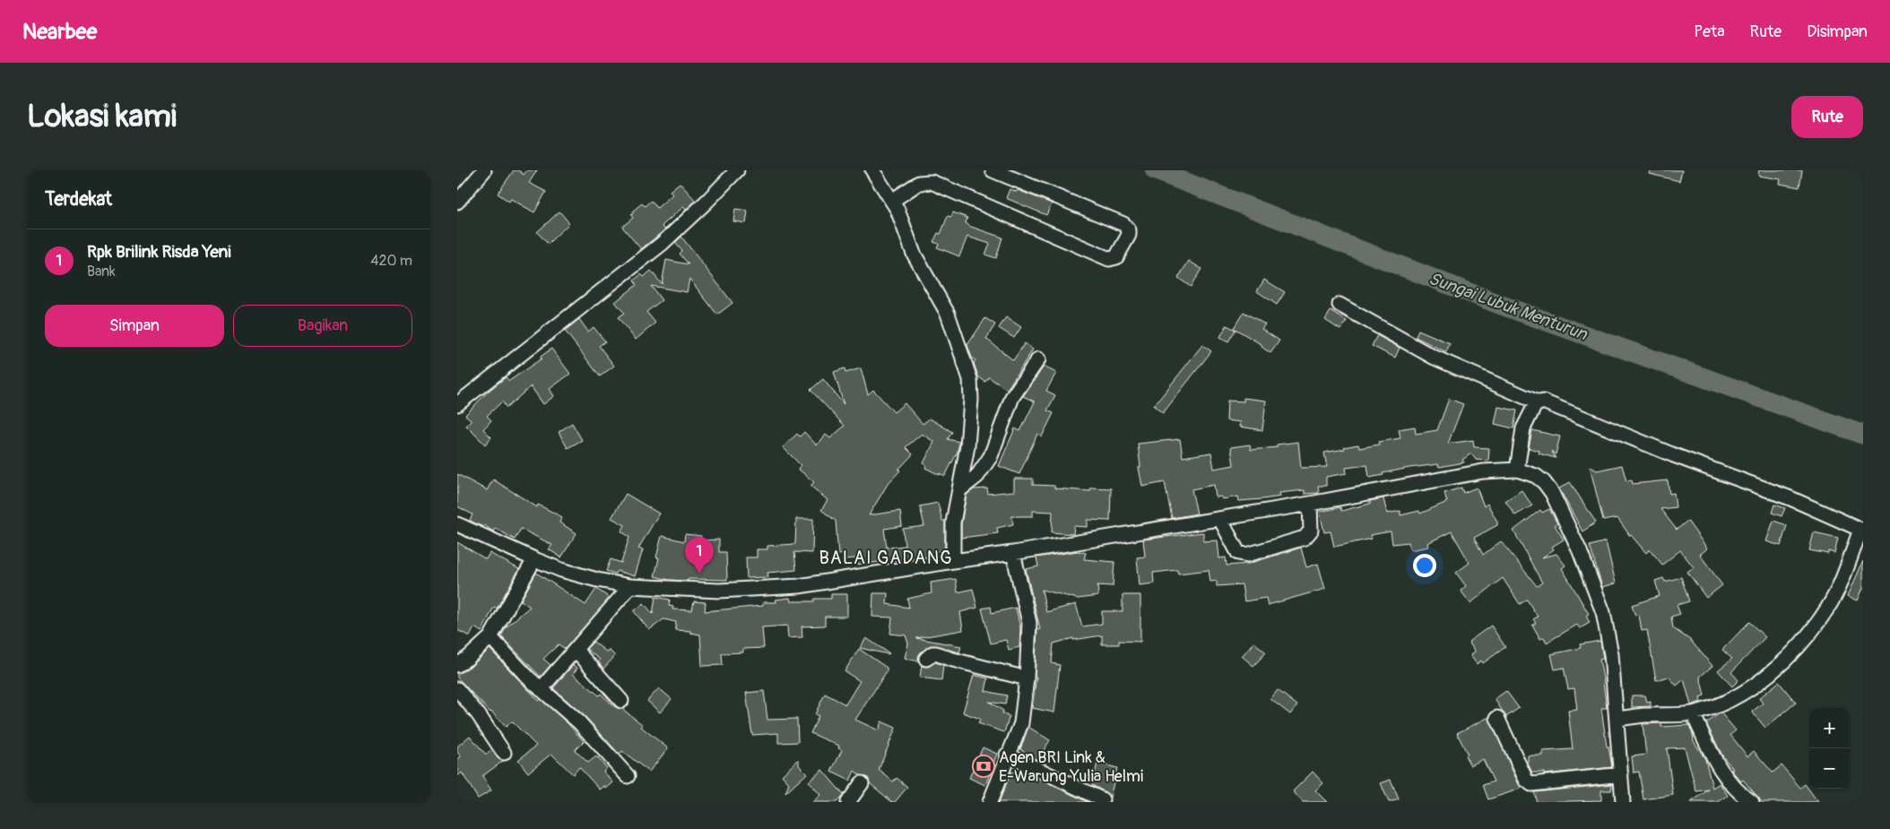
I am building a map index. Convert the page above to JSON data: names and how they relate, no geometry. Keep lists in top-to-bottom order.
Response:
{
  "districts": ["BALAI GADANG"],
  "water": ["Sungai Lubuk Menturun"],
  "places": {
    "bank": ["Agen BRI Link & E-Warung Yulia Helmi"]
  },
  "page": {
    "header": "Nearbee",
    "nav": ["Peta", "Rute", "Disimpan"],
    "buttons": [
      "Rute",
      ["Simpan", "Bagikan"]
    ],
    "title": "Lokasi kami",
    "heading": "Terdekat",
    "list": [
      {
        "mark": "1",
        "name": "Rpk Brilink Risda Yeni",
        "note": "Bank",
        "value": "420 m"
      }
    ],
    "pins": "1",
    "map_buttons": ["+", "−"]
  }
}
